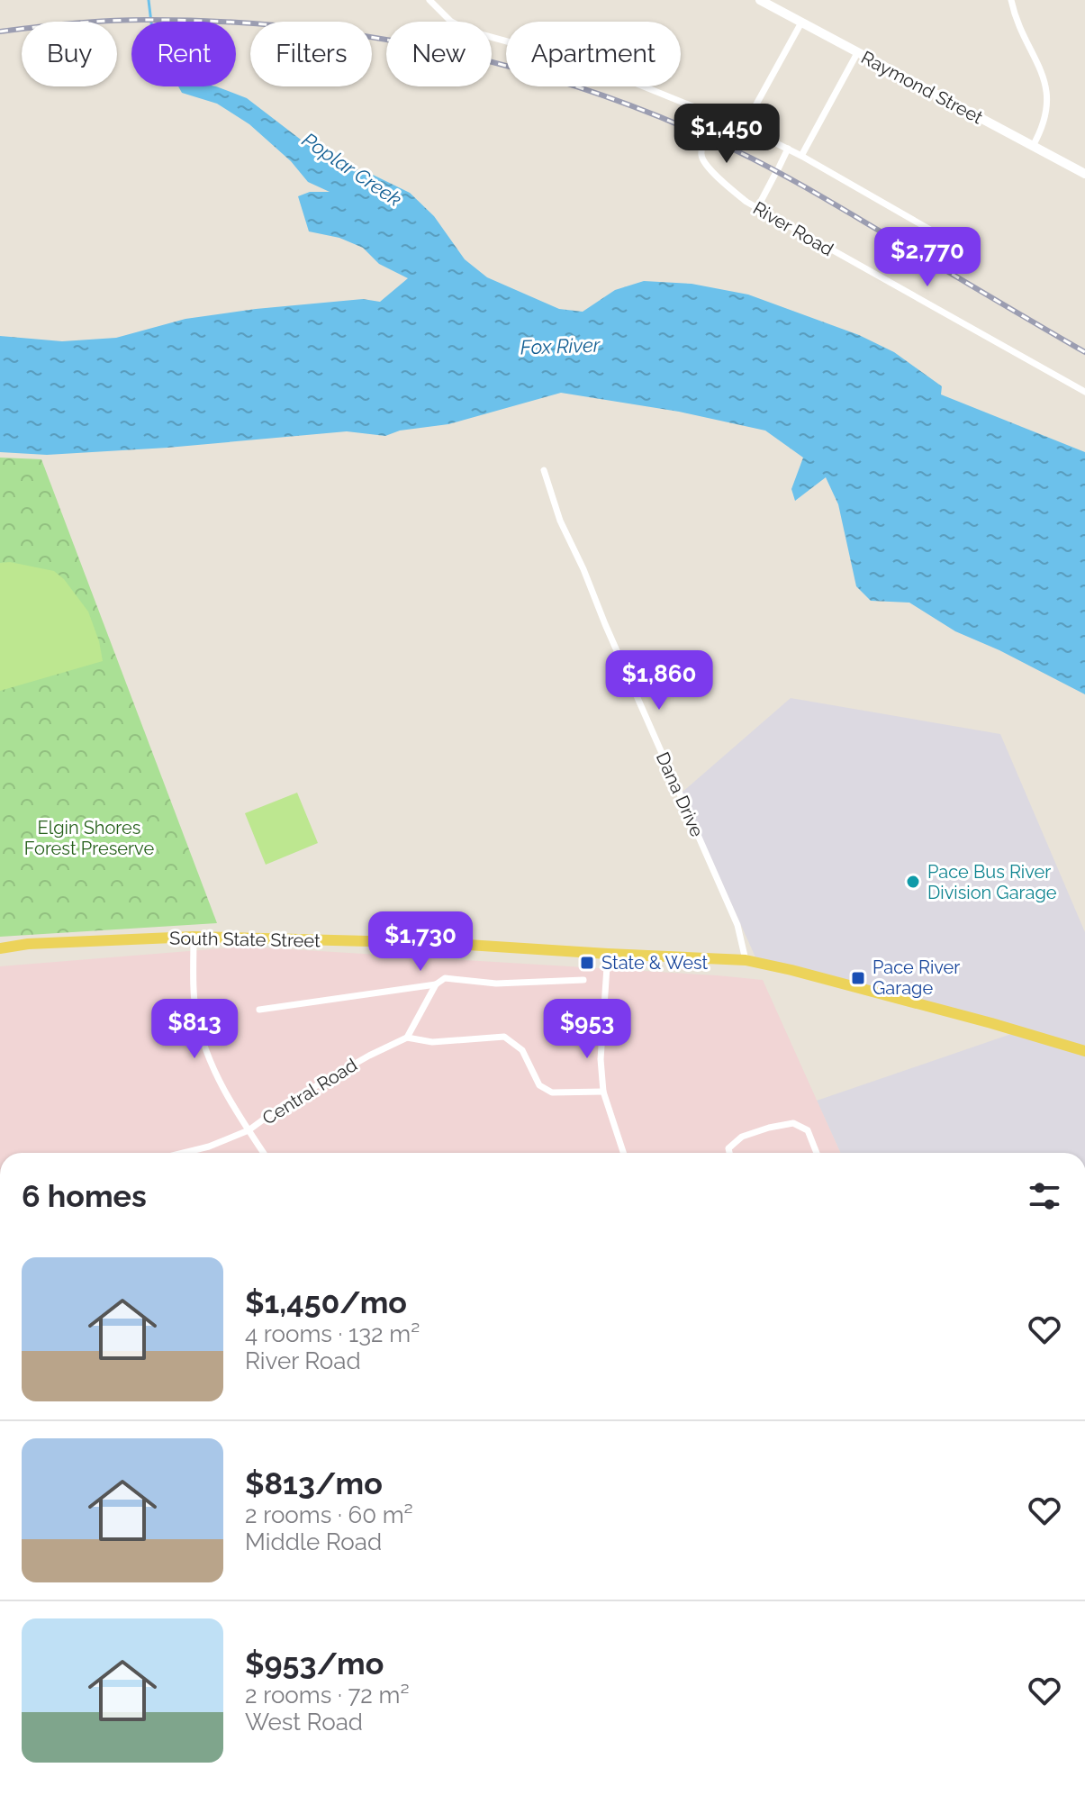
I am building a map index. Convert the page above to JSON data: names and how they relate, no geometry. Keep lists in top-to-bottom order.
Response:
{
  "streets": {
    "main road": ["South State Street"],
    "street": [
      "Raymond Street",
      "River Road",
      "Dana Drive",
      "Central Road"
    ]
  },
  "crossings": [
    ["Dana Drive", "South State Street"]
  ],
  "water": ["Poplar Creek", "Fox River"],
  "parks": ["Elgin Shores Forest Preserve"],
  "places": {
    "other": ["Pace Bus River Division Garage"],
    "transit": ["State & West", "Pace River Garage"]
  },
  "page": {
    "chip": [
      "Buy",
      "Rent",
      "Filters",
      "New",
      "Apartment"
    ],
    "price": [
      "$1,450",
      "$2,770",
      "$1,860",
      "$1,730",
      "$813",
      "$953"
    ],
    "heading": "6 homes",
    "list": [
      {
        "name": "$1,450/mo",
        "note": "4 rooms · 132 m² · River Road"
      },
      {
        "name": "$813/mo",
        "note": "2 rooms · 60 m² · Middle Road"
      },
      {
        "name": "$953/mo",
        "note": "2 rooms · 72 m² · West Road"
      }
    ]
  }
}
